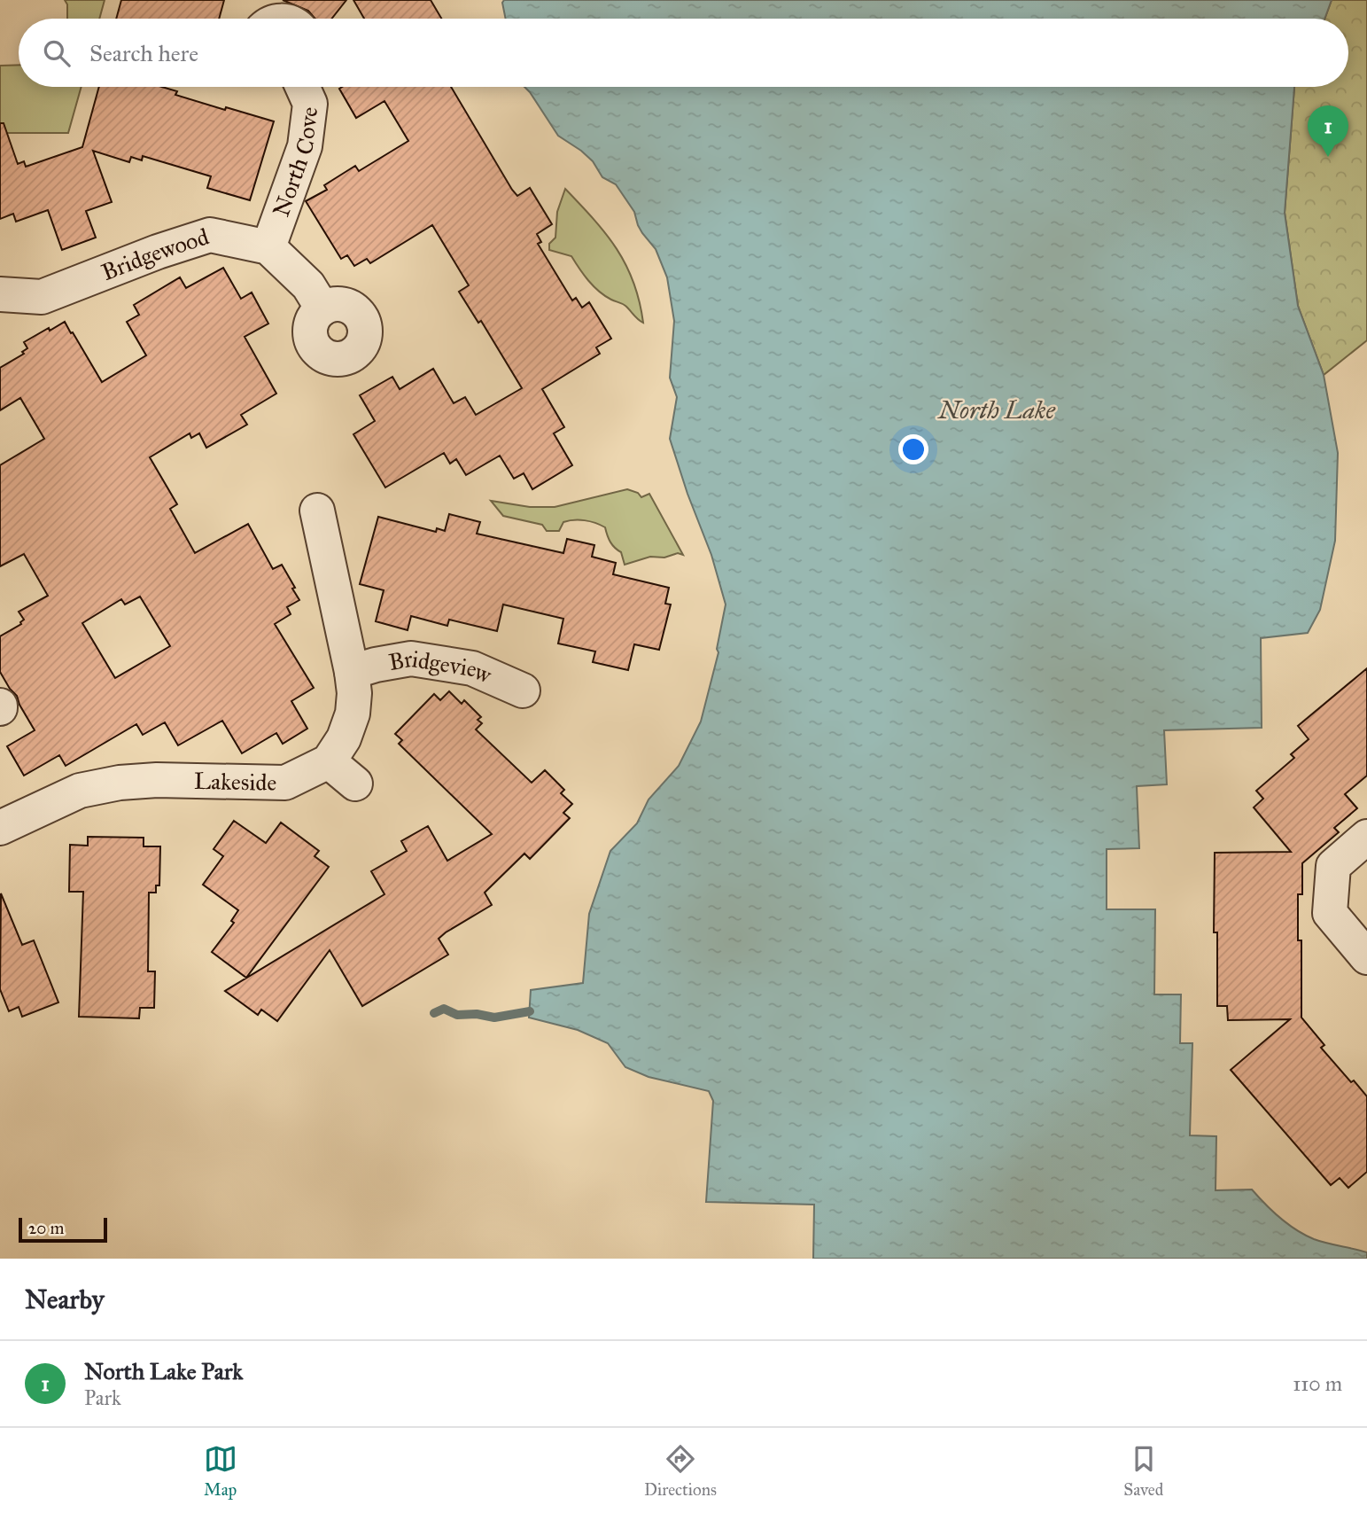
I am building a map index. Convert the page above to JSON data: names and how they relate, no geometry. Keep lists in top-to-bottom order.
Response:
{
  "streets": {
    "street": [
      "North Cove",
      "Bridgewood",
      "Bridgeview",
      "Lakeside"
    ]
  },
  "crossings": [
    ["North Cove", "Bridgewood"]
  ],
  "water": ["North Lake"],
  "scale_bar": "20 m",
  "page": {
    "search": "Search here",
    "pins": "1",
    "scale": "20 m",
    "heading": "Nearby",
    "list": [
      {
        "mark": "1",
        "name": "North Lake Park",
        "note": "Park",
        "value": "110 m"
      }
    ],
    "nav": ["Map", "Directions", "Saved"]
  }
}
